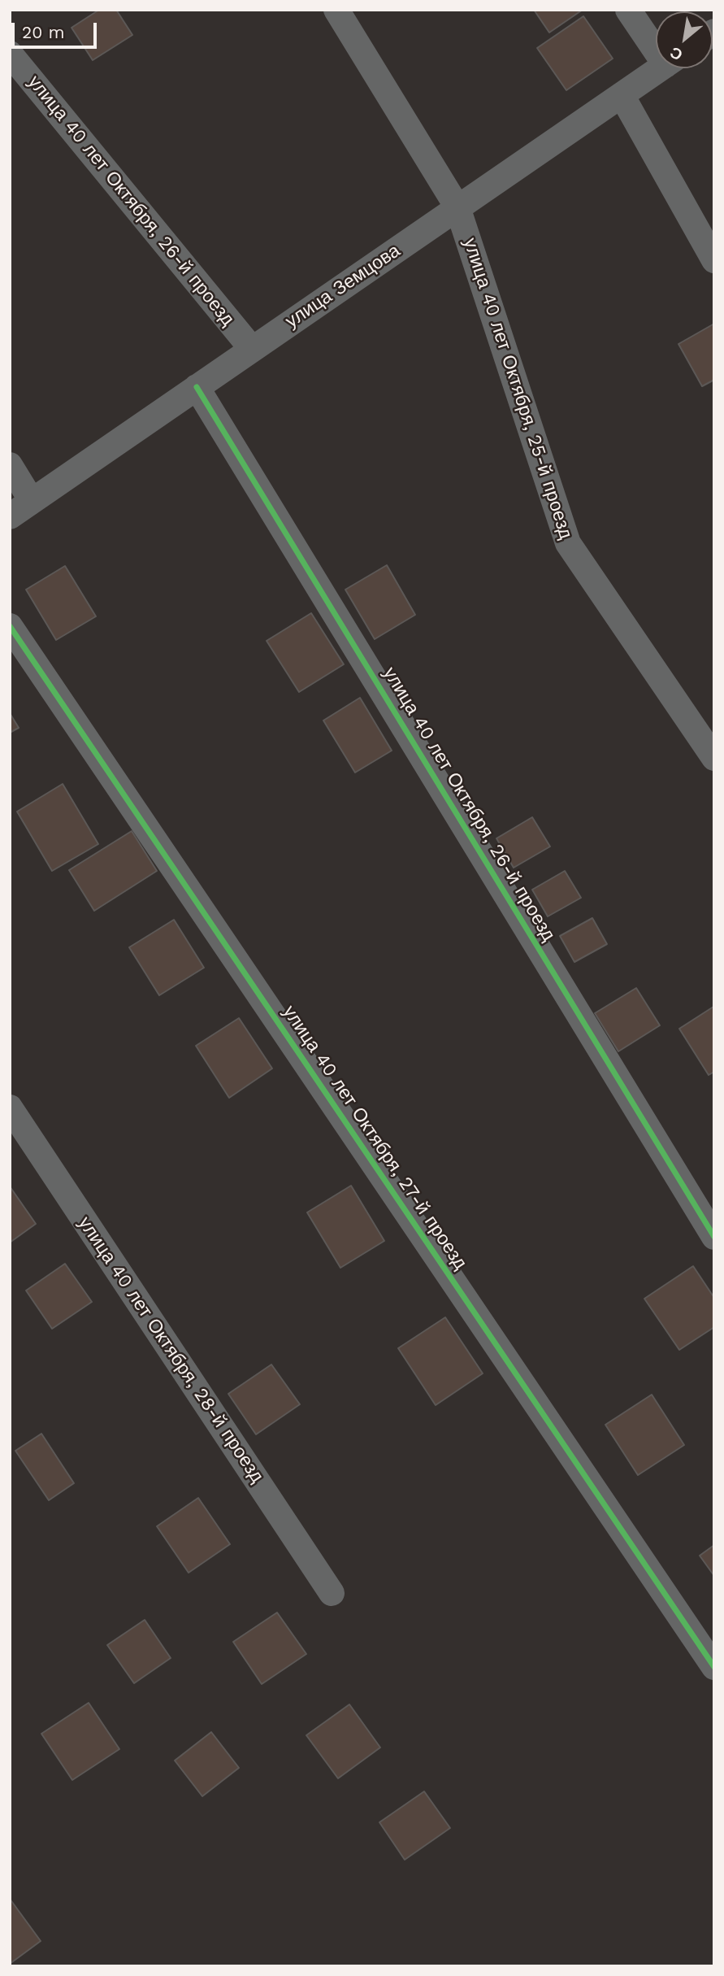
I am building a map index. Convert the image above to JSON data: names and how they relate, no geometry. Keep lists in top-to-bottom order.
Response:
{
  "streets": {
    "street": [
      "улица 40 лет Октября, 26-й проезд",
      "улица Земцова",
      "улица 40 лет Октября, 25-й проезд",
      "улица 40 лет Октября, 27-й проезд",
      "улица 40 лет Октября, 28-й проезд"
    ]
  },
  "crossings": [
    ["улица 40 лет Октября, 26-й проезд", "улица Земцова"],
    ["улица Земцова", "улица 40 лет Октября, 25-й проезд"]
  ],
  "scale_bar": "20 m",
  "north": "bottom left"
}
